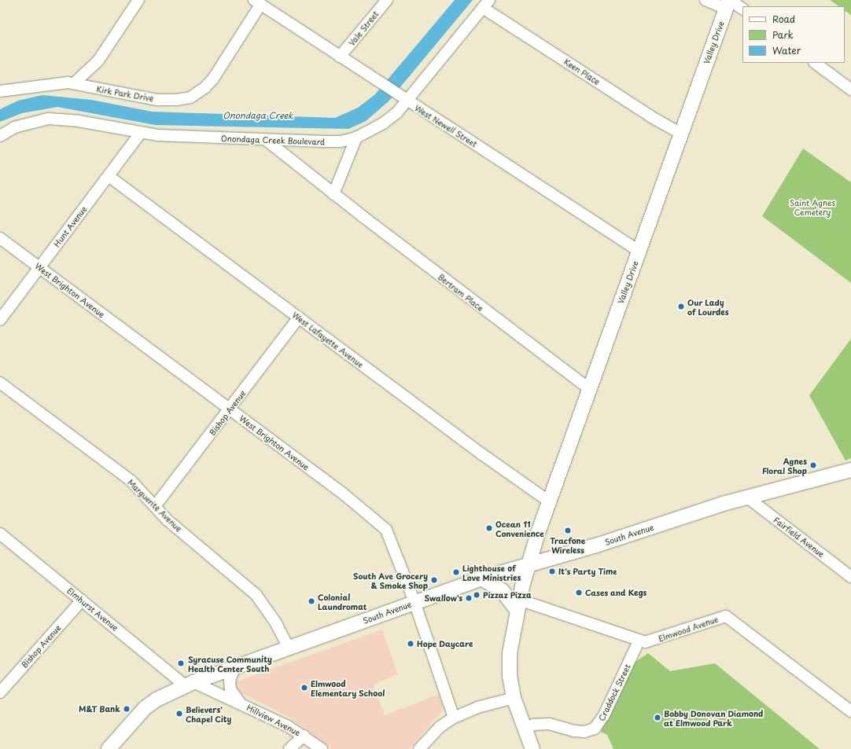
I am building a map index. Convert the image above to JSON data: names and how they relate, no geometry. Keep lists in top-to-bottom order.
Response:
{
  "streets": {
    "main road": ["Valley Drive", "South Avenue"],
    "street": [
      "Vale Street",
      "Keen Place",
      "Kirk Park Drive",
      "West Newell Street",
      "Onondaga Creek Boulevard",
      "Hunt Avenue",
      "West Brighton Avenue",
      "Bertram Place",
      "West Lafayette Avenue",
      "Bishop Avenue",
      "Marguerite Avenue",
      "Fairfield Avenue",
      "Elmhurst Avenue",
      "Elmwood Avenue",
      "Craddock Street",
      "Hillview Avenue"
    ]
  },
  "crossings": [
    ["Vale Street", "West Newell Street"],
    ["Valley Drive", "Keen Place"],
    ["Valley Drive", "West Newell Street"],
    ["Valley Drive", "Bertram Place"],
    ["Valley Drive", "West Lafayette Avenue"],
    ["Valley Drive", "South Avenue"],
    ["Valley Drive", "Elmwood Avenue"],
    ["Valley Drive", "Craddock Street"],
    ["Keen Place", "Onondaga Creek Boulevard"],
    ["Kirk Park Drive", "West Newell Street"],
    ["West Newell Street", "Onondaga Creek Boulevard"],
    ["Onondaga Creek Boulevard", "Hunt Avenue"],
    ["Onondaga Creek Boulevard", "Bertram Place"],
    ["Hunt Avenue", "West Brighton Avenue"],
    ["Hunt Avenue", "West Lafayette Avenue"],
    ["West Brighton Avenue", "Bishop Avenue"],
    ["West Brighton Avenue", "South Avenue"],
    ["West Lafayette Avenue", "Bishop Avenue"],
    ["Bishop Avenue", "Marguerite Avenue"],
    ["Bishop Avenue", "Elmhurst Avenue"],
    ["Marguerite Avenue", "South Avenue"],
    ["South Avenue", "Fairfield Avenue"],
    ["South Avenue", "Elmhurst Avenue"],
    ["South Avenue", "Hillview Avenue"],
    ["Elmhurst Avenue", "Hillview Avenue"],
    ["Elmwood Avenue", "Craddock Street"]
  ],
  "water": ["Onondaga Creek"],
  "parks": ["Saint Agnes Cemetery"],
  "places": [
    "Our Lady of Lourdes",
    "Agnes Floral Shop",
    "Ocean 11 Convenience",
    "Tracfone Wireless",
    "It's Party Time",
    "Lighthouse of Love Ministries",
    "South Ave Grocery & Smoke Shop",
    "Cases and Kegs",
    "Pizzaz Pizza",
    "Swallow's",
    "Colonial Laundromat",
    "Hope Daycare",
    "Syracuse Community Health Center South",
    "Elmwood Elementary School",
    "M&T Bank",
    "Believers' Chapel City",
    "Bobby Donovan Diamond at Elmwood Park"
  ],
  "legend": ["Road", "Park", "Water"]
}
